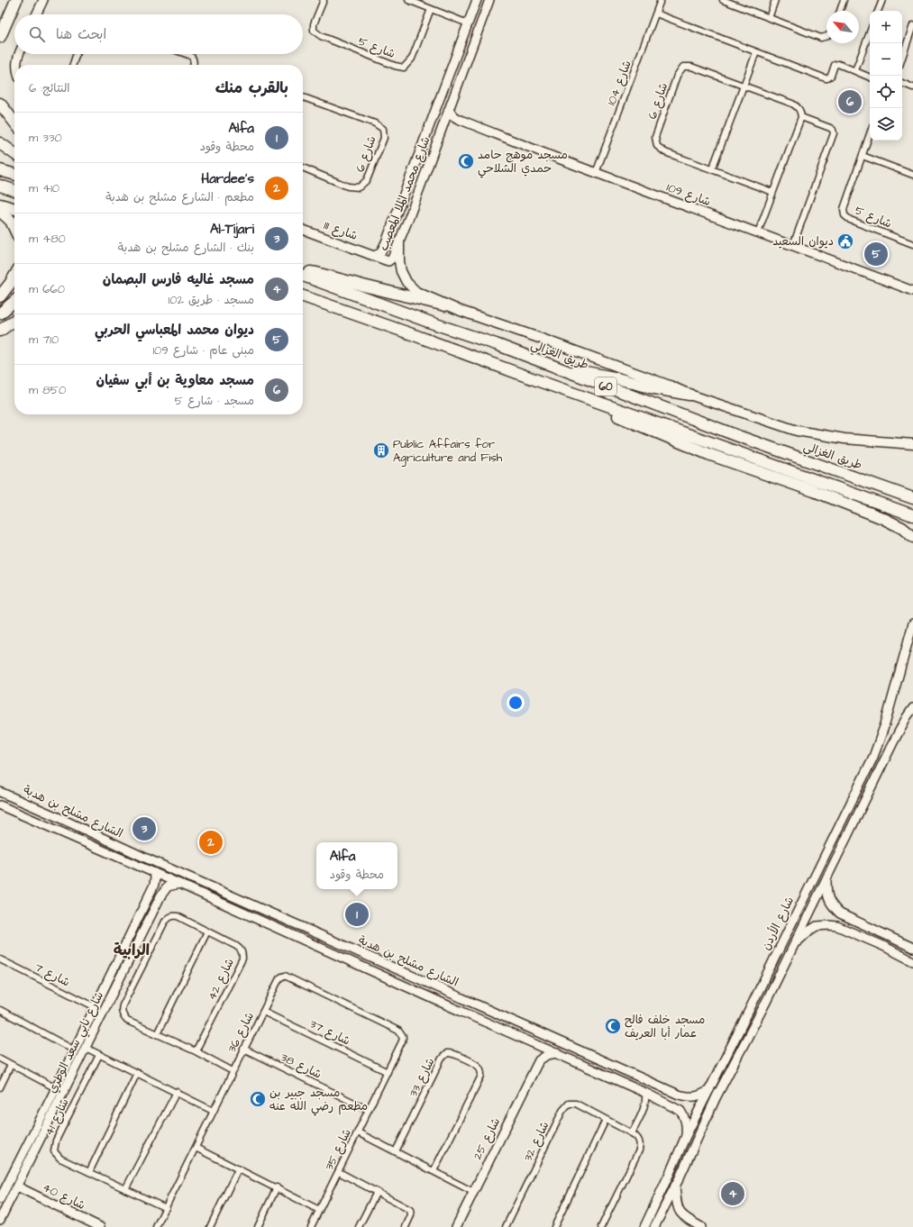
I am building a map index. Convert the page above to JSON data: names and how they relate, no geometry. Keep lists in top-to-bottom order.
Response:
{
  "streets": {
    "highway": ["طريق الغزالي", "60"],
    "street": [
      "شارع 5",
      "شارع 104",
      "شارع 6",
      "شارع محمد الملا المعصب",
      "شارع 109",
      "شارع 111",
      "الشارع مشلح بن هدبة",
      "شارع الأردن",
      "شارع 7",
      "شارع 42",
      "شارع 36",
      "شارع 37",
      "شارع نابي سعد الوطري",
      "شارع 38",
      "شارع 33",
      "شارع 41",
      "شارع 25",
      "شارع 32",
      "شارع 35",
      "شارع 40"
    ]
  },
  "crossings": [
    ["شارع 104", "شارع 109"],
    ["شارع محمد الملا المعصب", "شارع 109"],
    ["شارع محمد الملا المعصب", "شارع 111"],
    ["الشارع مشلح بن هدبة", "شارع الأردن"],
    ["الشارع مشلح بن هدبة", "شارع نابي سعد الوطري"],
    ["شارع 7", "شارع نابي سعد الوطري"],
    ["شارع 42", "شارع 36"],
    ["شارع 36", "شارع 37"],
    ["شارع 36", "شارع 38"],
    ["شارع 36", "شارع 41"],
    ["شارع 36", "شارع 35"],
    ["شارع 37", "شارع 35"],
    ["شارع نابي سعد الوطري", "شارع 40"],
    ["شارع 38", "شارع 35"]
  ],
  "districts": ["الرابية"],
  "places": {
    "mosque": ["مسجد موهج حامد حمدي الشلاحي", "مسجد خلف فالح عمار أبا العريف", "مسجد جبير بن مطعم رضي الله عنه"],
    "public building": ["ديوان السعيد"],
    "building": ["Public Affairs for Agriculture and Fish"]
  },
  "north": "top left",
  "page": {
    "map_buttons": ["+", "−"],
    "search": "ابحث هنا",
    "heading": ["بالقرب منك", "النتائج: 6"],
    "pins": [
      "6",
      "5",
      "3",
      "2",
      "1",
      "4"
    ],
    "list": [
      {
        "mark": "1",
        "name": "Alfa",
        "note": "محطة وقود",
        "value": "330 m"
      },
      {
        "mark": "2",
        "name": "Hardee's",
        "note": "مطعم · الشارع مشلح بن هدبة",
        "value": "410 m"
      },
      {
        "mark": "3",
        "name": "Al-Tijari",
        "note": "بنك · الشارع مشلح بن هدبة",
        "value": "480 m"
      },
      {
        "mark": "4",
        "name": "مسجد غاليه فارس البصمان",
        "note": "مسجد · طريق 102",
        "value": "660 m"
      },
      {
        "mark": "5",
        "name": "ديوان محمد المعباسي الحربي",
        "note": "مبنى عام · شارع 109",
        "value": "710 m"
      },
      {
        "mark": "6",
        "name": "مسجد معاوية بن أبي سفيان",
        "note": "مسجد · شارع 5",
        "value": "850 m"
      }
    ],
    "popup": ["Alfa", "محطة وقود"]
  }
}
